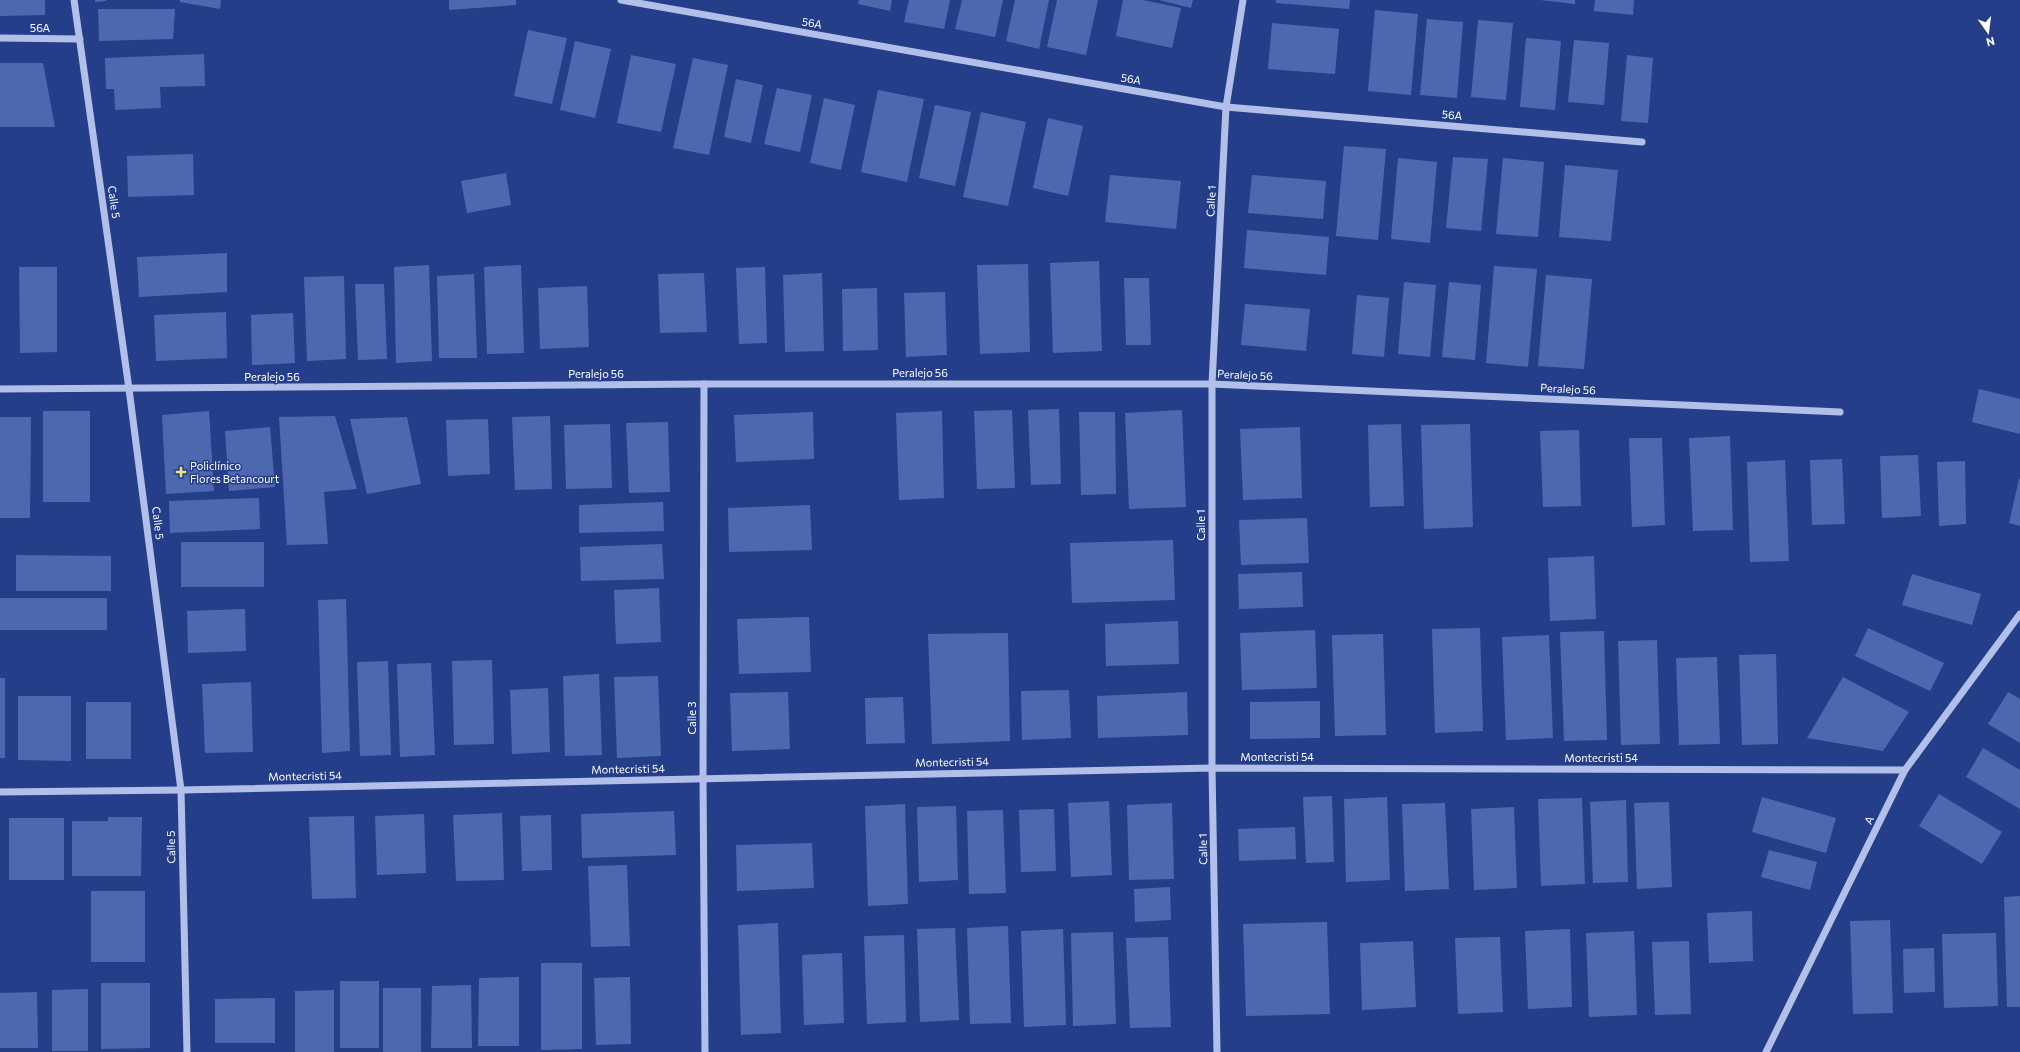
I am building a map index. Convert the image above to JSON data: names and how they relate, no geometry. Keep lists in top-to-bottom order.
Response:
{
  "streets": {
    "street": [
      "56A",
      "Calle 1",
      "Calle 5",
      "Peralejo 56",
      "Calle 3",
      "Montecristi 54",
      "A"
    ]
  },
  "crossings": [
    ["56A", "Calle 1"],
    ["56A", "Calle 5"],
    ["Calle 1", "Peralejo 56"],
    ["Calle 1", "Montecristi 54"],
    ["Calle 5", "Peralejo 56"],
    ["Calle 5", "Montecristi 54"],
    ["Peralejo 56", "Calle 3"],
    ["Calle 3", "Montecristi 54"],
    ["Montecristi 54", "A"]
  ],
  "places": {
    "health": ["Policlínico Flores Betancourt"]
  },
  "north": "bottom"
}
